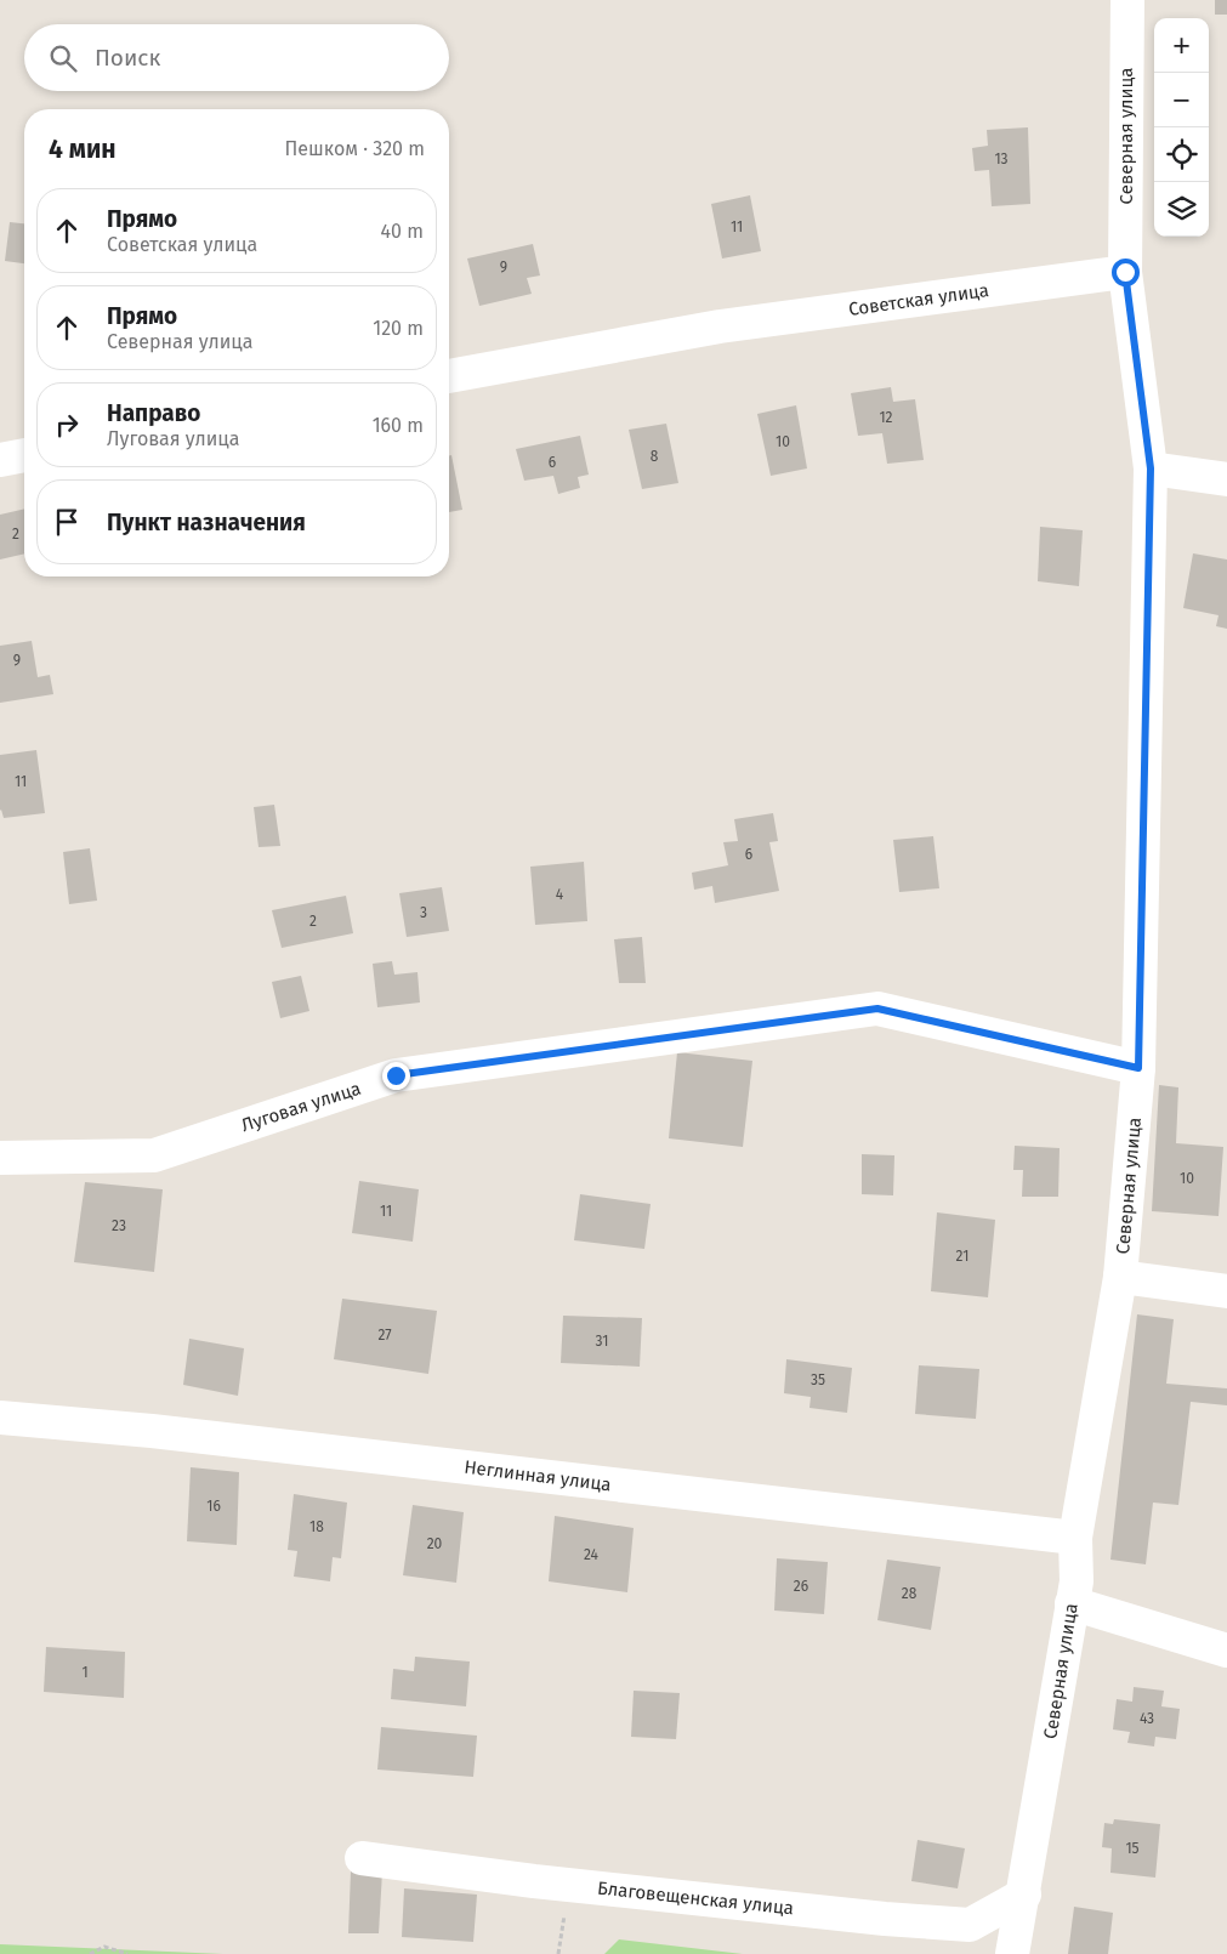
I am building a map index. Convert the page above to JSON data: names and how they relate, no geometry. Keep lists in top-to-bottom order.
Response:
{
  "streets": {
    "street": [
      "Северная улица",
      "Советская улица",
      "Луговая улица",
      "Неглинная улица",
      "Благовещенская улица"
    ]
  },
  "crossings": [
    ["Северная улица", "Советская улица"],
    ["Северная улица", "Луговая улица"],
    ["Северная улица", "Неглинная улица"],
    ["Северная улица", "Благовещенская улица"]
  ],
  "house_numbers": [
    "13",
    "11",
    "9",
    "12",
    "10",
    "8",
    "6",
    "2",
    "9",
    "11",
    "6",
    "4",
    "3",
    "2",
    "10",
    "11",
    "23",
    "21",
    "27",
    "31",
    "35",
    "16",
    "18",
    "20",
    "24",
    "26",
    "28",
    "1",
    "43",
    "15"
  ],
  "page": {
    "map_buttons": ["+", "−"],
    "search": "Поиск",
    "heading": ["4 мин", "Пешком · 320 m"],
    "list": [
      ["Прямо", "Советская улица", "40 m"],
      ["Прямо", "Северная улица", "120 m"],
      ["Направо", "Луговая улица", "160 m"],
      "Пункт назначения"
    ]
  }
}
